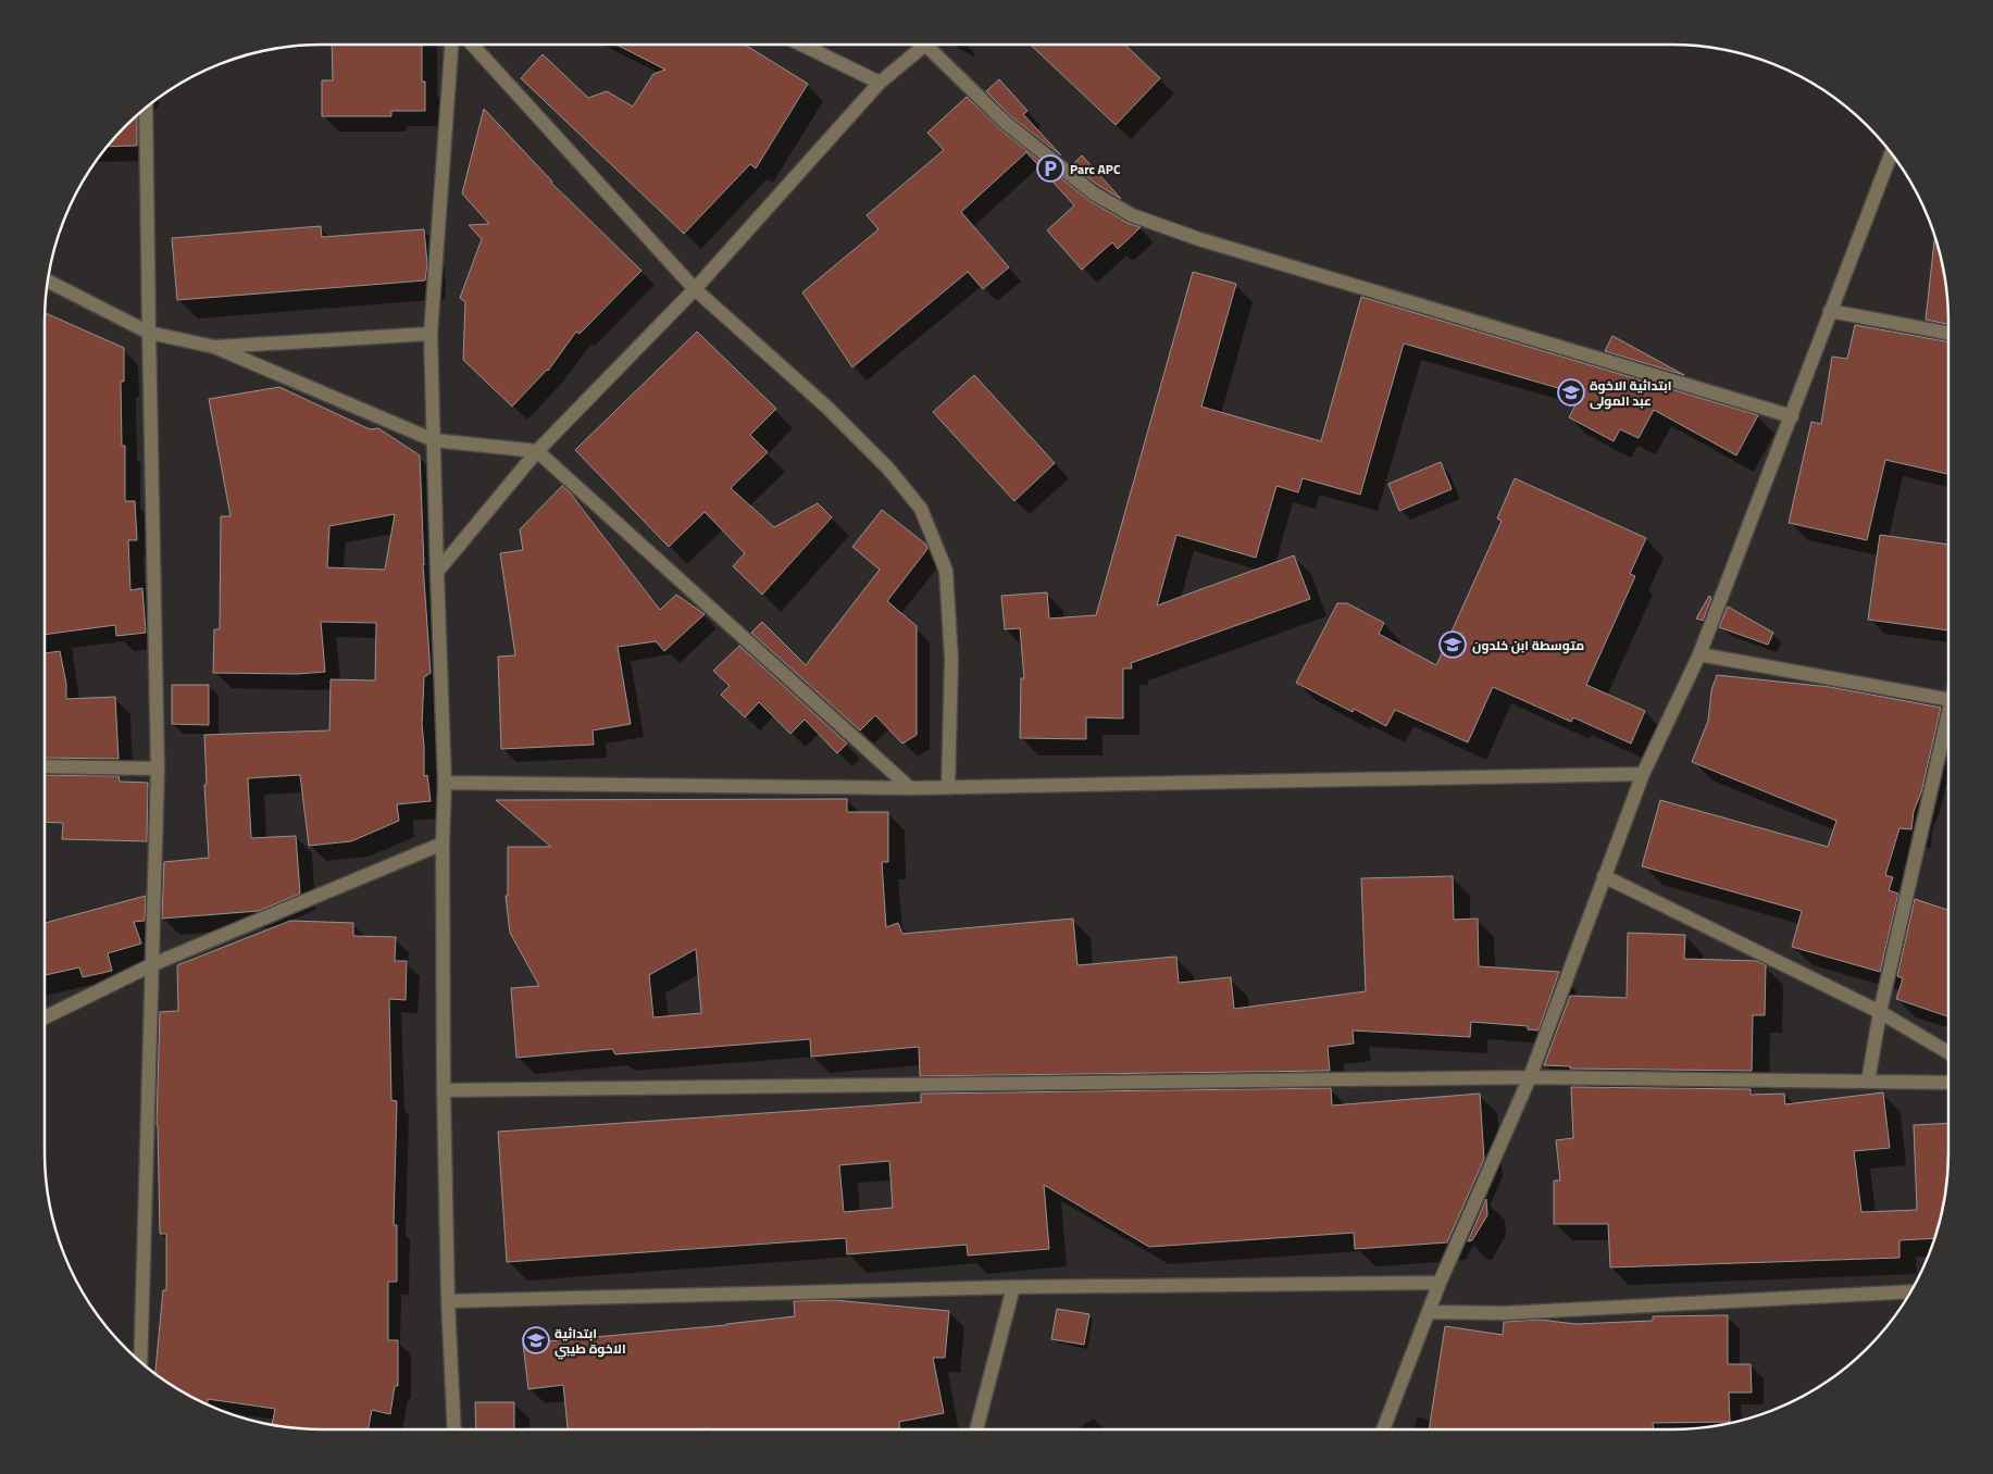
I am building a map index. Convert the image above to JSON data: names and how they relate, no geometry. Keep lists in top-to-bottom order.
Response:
{
  "places": {
    "parking": ["Parc APC"],
    "school or university": ["ابتدائية الاخوة عبد المولى", "متوسطة ابن خلدون", "ابتدائية الاخوة طيبي"]
  }
}
